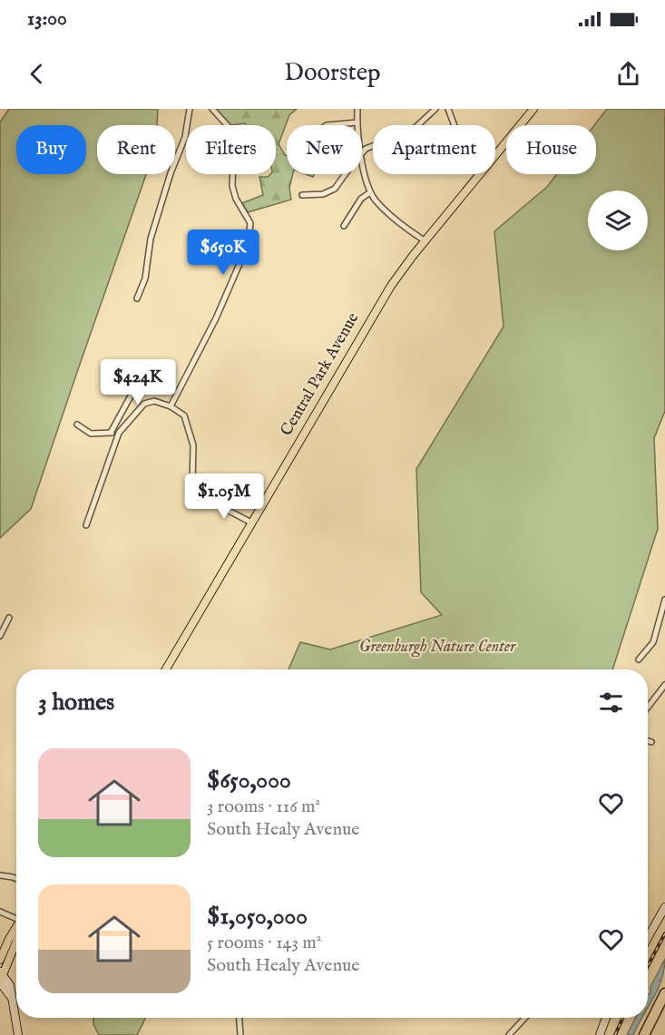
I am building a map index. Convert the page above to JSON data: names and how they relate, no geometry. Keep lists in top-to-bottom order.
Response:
{
  "streets": {
    "main road": ["Central Park Avenue"]
  },
  "parks": ["Greenburgh Nature Center"],
  "page": {
    "status": "13:00",
    "header": "Doorstep",
    "chip": [
      "Buy",
      "Rent",
      "Filters",
      "New",
      "Apartment",
      "House"
    ],
    "price": ["$650K", "$424K", "$1.05M"],
    "heading": "3 homes",
    "list": [
      {
        "name": "$650,000",
        "note": "3 rooms · 116 m² · South Healy Avenue"
      },
      {
        "name": "$1,050,000",
        "note": "5 rooms · 143 m² · South Healy Avenue"
      }
    ]
  }
}
